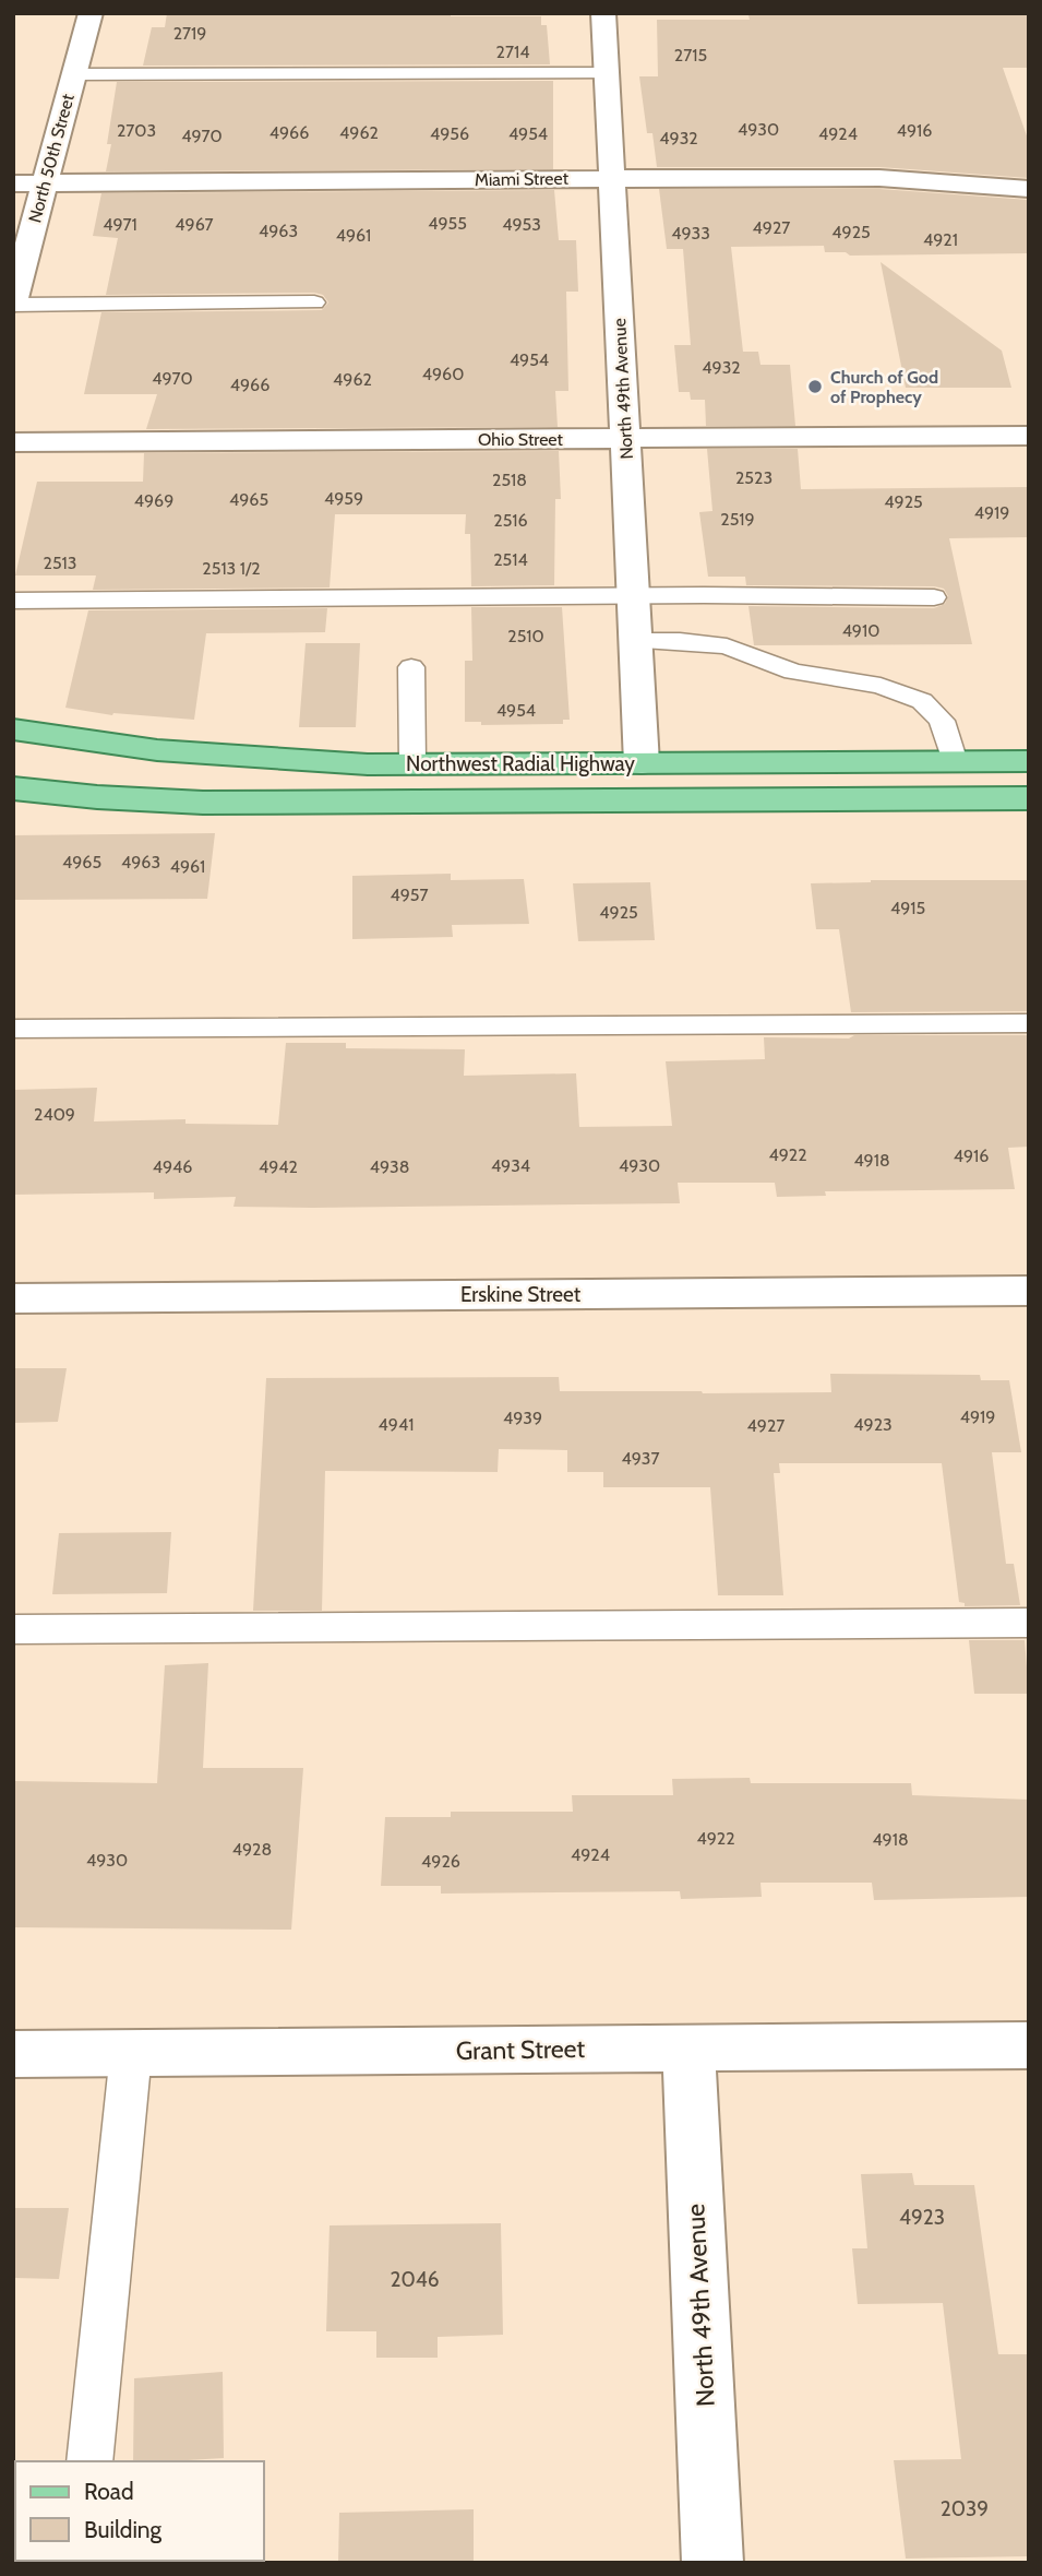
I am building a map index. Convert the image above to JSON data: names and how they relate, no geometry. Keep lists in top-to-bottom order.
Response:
{
  "streets": {
    "main road": ["Northwest Radial Highway"],
    "street": [
      "North 50th Street",
      "Miami Street",
      "North 49th Avenue",
      "Ohio Street",
      "Erskine Street",
      "Grant Street"
    ]
  },
  "crossings": [
    ["North 50th Street", "Miami Street"],
    ["Miami Street", "North 49th Avenue"],
    ["North 49th Avenue", "Ohio Street"],
    ["North 49th Avenue", "Northwest Radial Highway"],
    ["North 49th Avenue", "Grant Street"]
  ],
  "places": ["Church of God of Prophecy"],
  "house_numbers": [
    "2719",
    "2714",
    "2715",
    "4930",
    "2703",
    "4916",
    "4966",
    "4962",
    "4956",
    "4954",
    "4924",
    "4970",
    "4932",
    "4955",
    "4971",
    "4967",
    "4953",
    "4927",
    "4963",
    "4925",
    "4933",
    "4961",
    "4921",
    "4954",
    "4932",
    "4960",
    "4970",
    "4962",
    "4966",
    "2523",
    "2518",
    "4959",
    "4965",
    "4969",
    "4925",
    "4919",
    "2519",
    "2516",
    "2514",
    "2513",
    "2513 1/2",
    "4910",
    "2510",
    "4954",
    "4965",
    "4963",
    "4961",
    "4957",
    "4915",
    "4925",
    "2409",
    "4922",
    "4916",
    "4918",
    "4934",
    "4930",
    "4946",
    "4942",
    "4938",
    "4919",
    "4939",
    "4941",
    "4923",
    "4927",
    "4937",
    "4922",
    "4918",
    "4928",
    "4924",
    "4930",
    "4926",
    "4923",
    "2046",
    "2039"
  ],
  "legend": ["Road", "Building"]
}
